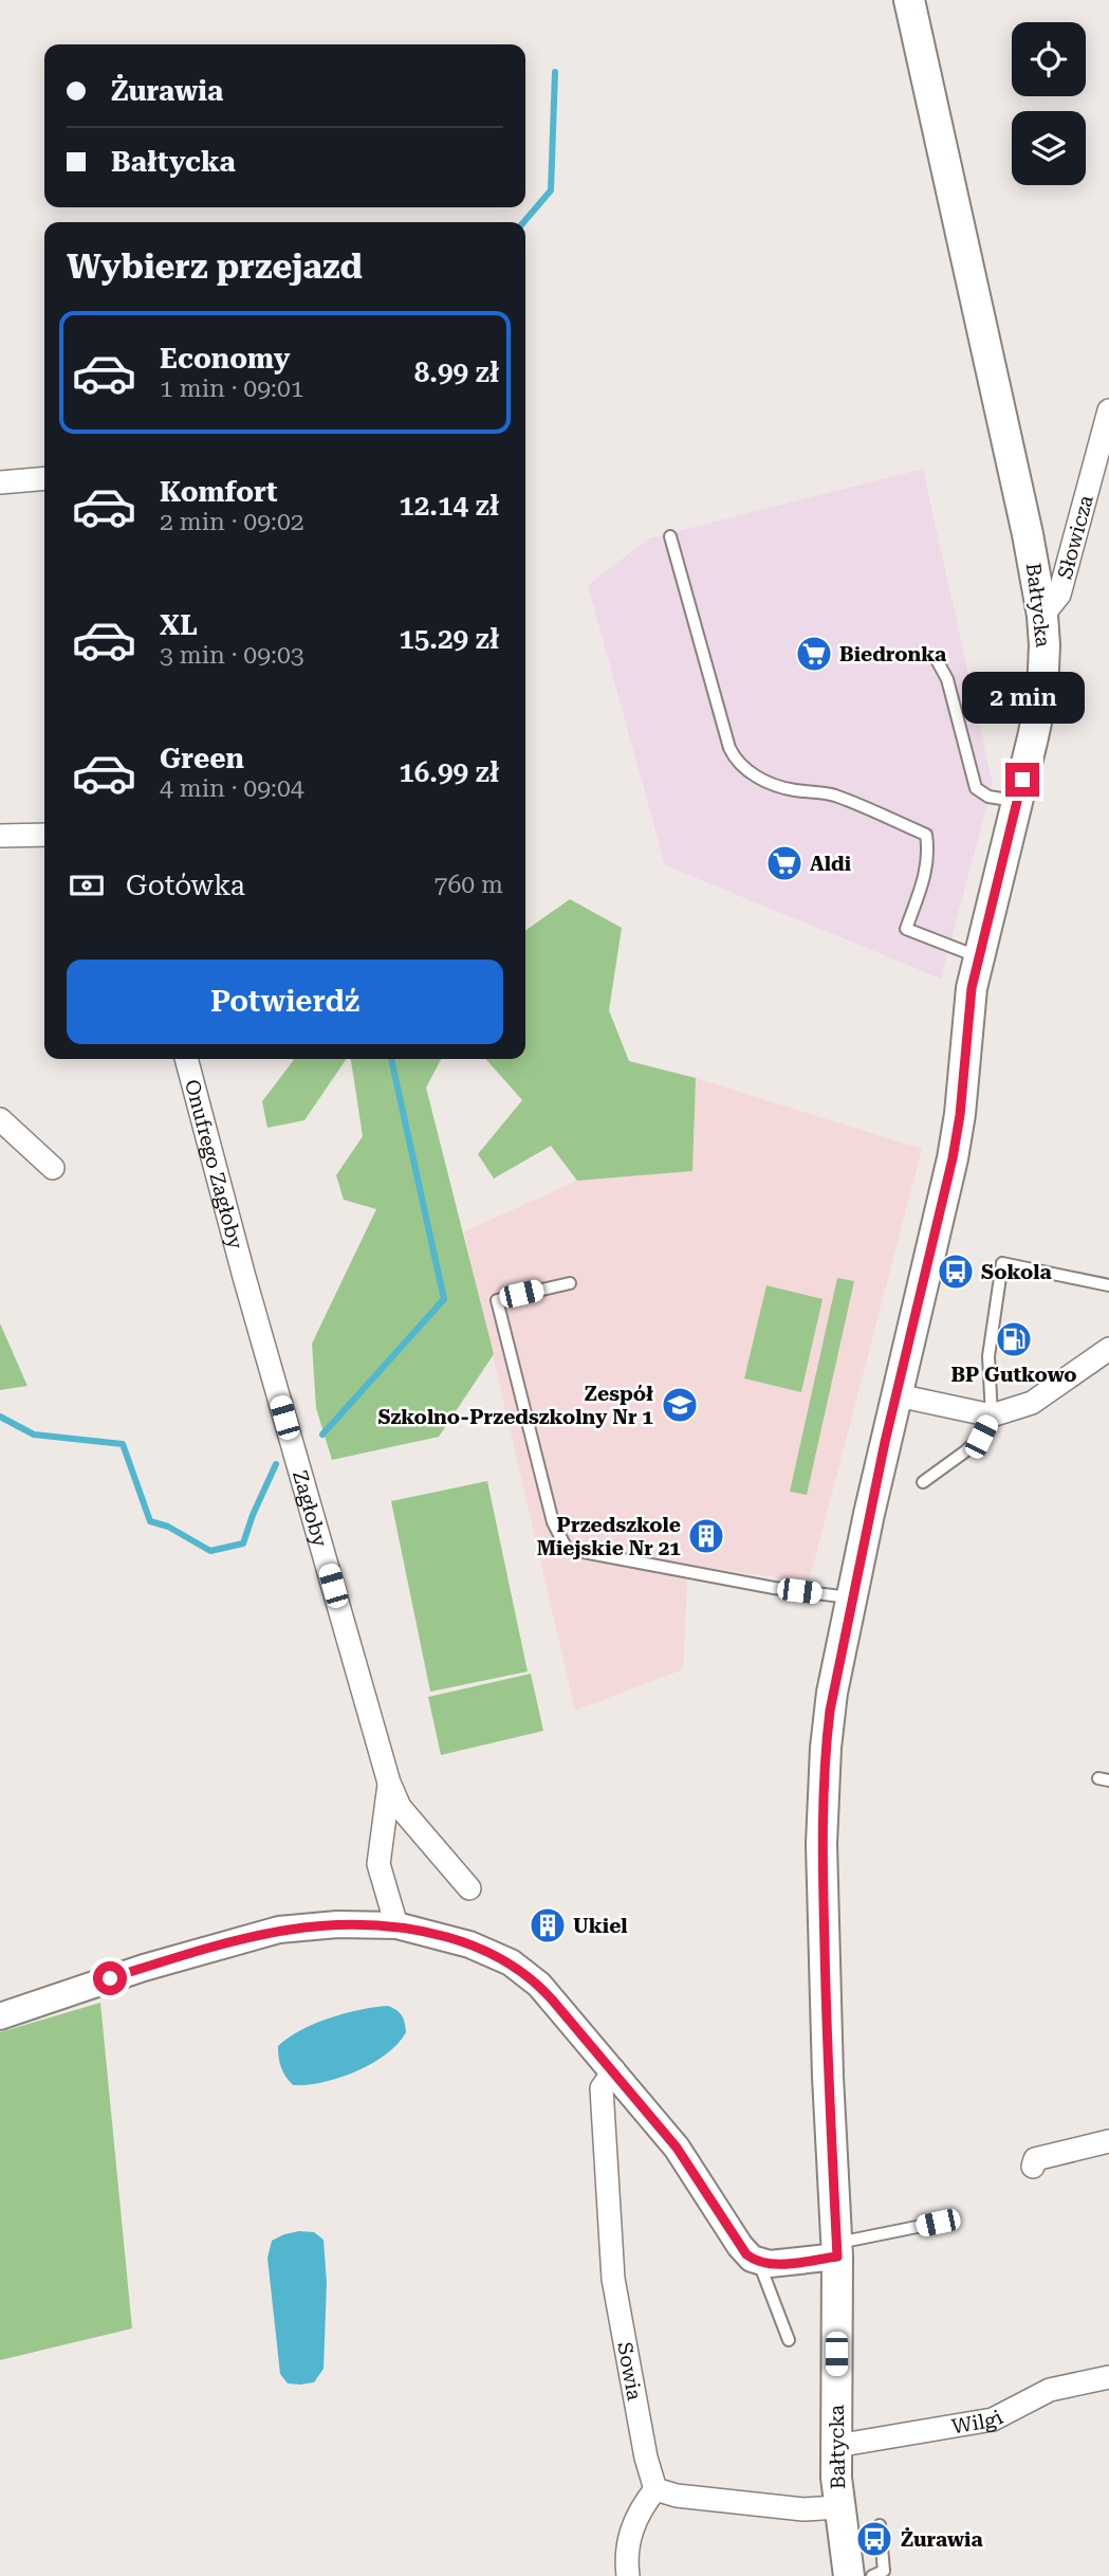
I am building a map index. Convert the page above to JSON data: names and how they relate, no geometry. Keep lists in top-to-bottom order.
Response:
{
  "streets": {
    "main road": ["Bałtycka"],
    "street": [
      "Słowicza",
      "Onufrego Zagłoby",
      "Zagłoby",
      "Sowia",
      "Wilgi"
    ]
  },
  "crossings": [
    ["Słowicza", "Bałtycka"],
    ["Bałtycka", "Wilgi"],
    ["Onufrego Zagłoby", "Zagłoby"]
  ],
  "places": {
    "supermarket": ["Biedronka", "Aldi"],
    "bus stop": ["Sokola", "Żurawia"],
    "fuel station": ["BP Gutkowo"],
    "school or university": ["Zespół Szkolno-Przedszkolny Nr 1"],
    "building": ["Przedszkole Miejskie Nr 21", "Ukiel"]
  },
  "page": {
    "banner": ["Żurawia", "Bałtycka"],
    "heading": "Wybierz przejazd",
    "list": [
      {
        "name": "Economy",
        "note": "1 min · 09:01",
        "value": "8.99 zł"
      },
      {
        "name": "Komfort",
        "note": "2 min · 09:02",
        "value": "12.14 zł"
      },
      {
        "name": "XL",
        "note": "3 min · 09:03",
        "value": "15.29 zł"
      },
      {
        "name": "Green",
        "note": "4 min · 09:04",
        "value": "16.99 zł"
      }
    ],
    "bubble": "2 min",
    "pay": ["Gotówka", "760 m"],
    "buttons": "Potwierdź"
  }
}
